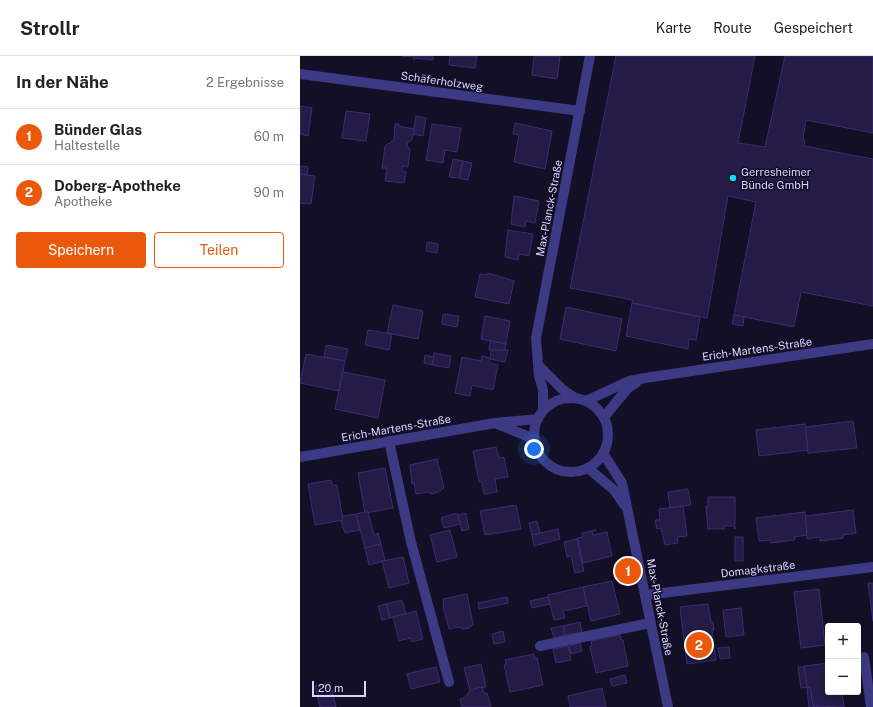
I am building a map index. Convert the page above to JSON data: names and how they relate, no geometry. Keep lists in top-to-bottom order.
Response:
{
  "streets": {
    "street": [
      "Schäferholzweg",
      "Max-Planck-Straße",
      "Erich-Martens-Straße",
      "Domagkstraße"
    ]
  },
  "crossings": [
    ["Schäferholzweg", "Max-Planck-Straße"],
    ["Max-Planck-Straße", "Erich-Martens-Straße"],
    ["Max-Planck-Straße", "Domagkstraße"]
  ],
  "places": ["Gerresheimer Bünde GmbH"],
  "scale_bar": "20 m",
  "page": {
    "header": "Strollr",
    "nav": ["Karte", "Route", "Gespeichert"],
    "heading": ["In der Nähe", "2 Ergebnisse"],
    "list": [
      {
        "mark": "1",
        "name": "Bünder Glas",
        "note": "Haltestelle",
        "value": "60 m"
      },
      {
        "mark": "2",
        "name": "Doberg-Apotheke",
        "note": "Apotheke",
        "value": "90 m"
      }
    ],
    "buttons": ["Speichern", "Teilen"],
    "pins": ["1", "2"],
    "map_buttons": ["+", "−"],
    "scale": "20 m"
  }
}
